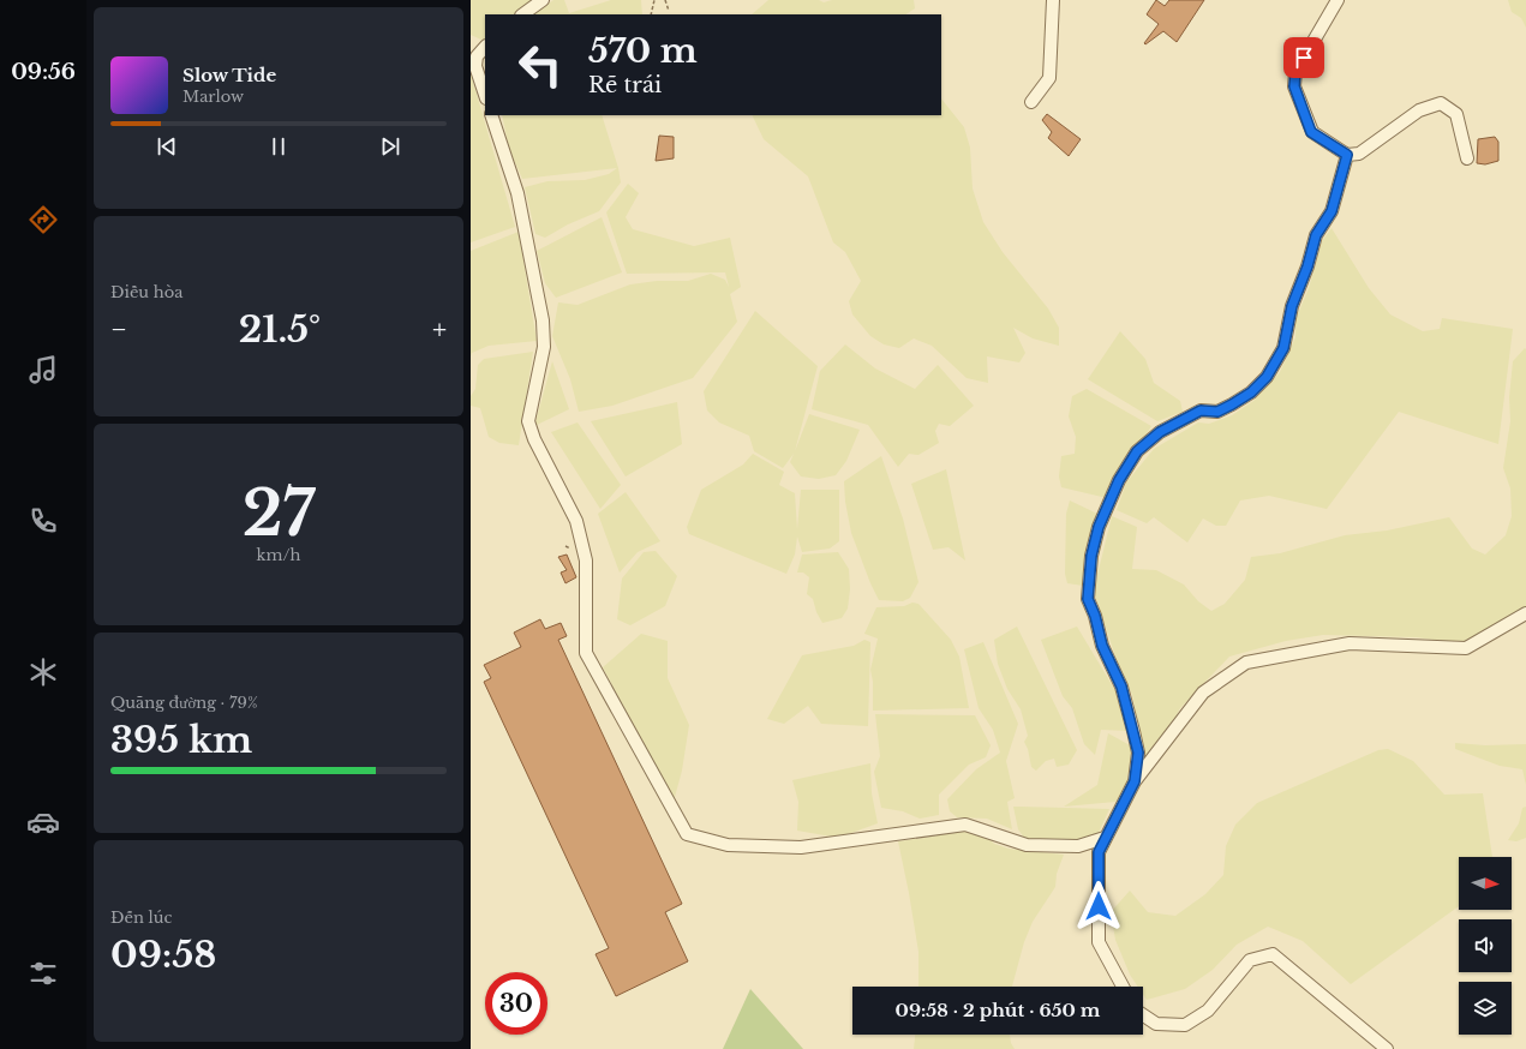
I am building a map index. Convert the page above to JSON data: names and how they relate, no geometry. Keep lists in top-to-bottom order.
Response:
{
  "north": "right",
  "page": {
    "tabs": "09:56",
    "turn": ["570 m", "Rẽ trái"],
    "song": ["Slow Tide", "Marlow"],
    "tile": [
      "Điều hòa",
      ["27", "km/h"],
      ["Quãng đường · 79%", "395 km"],
      ["Đến lúc", "09:58"]
    ],
    "heat": ["−", "21.5°", "+"],
    "limit": "30",
    "trip": "09:58 · 2 phút · 650 m"
  }
}
